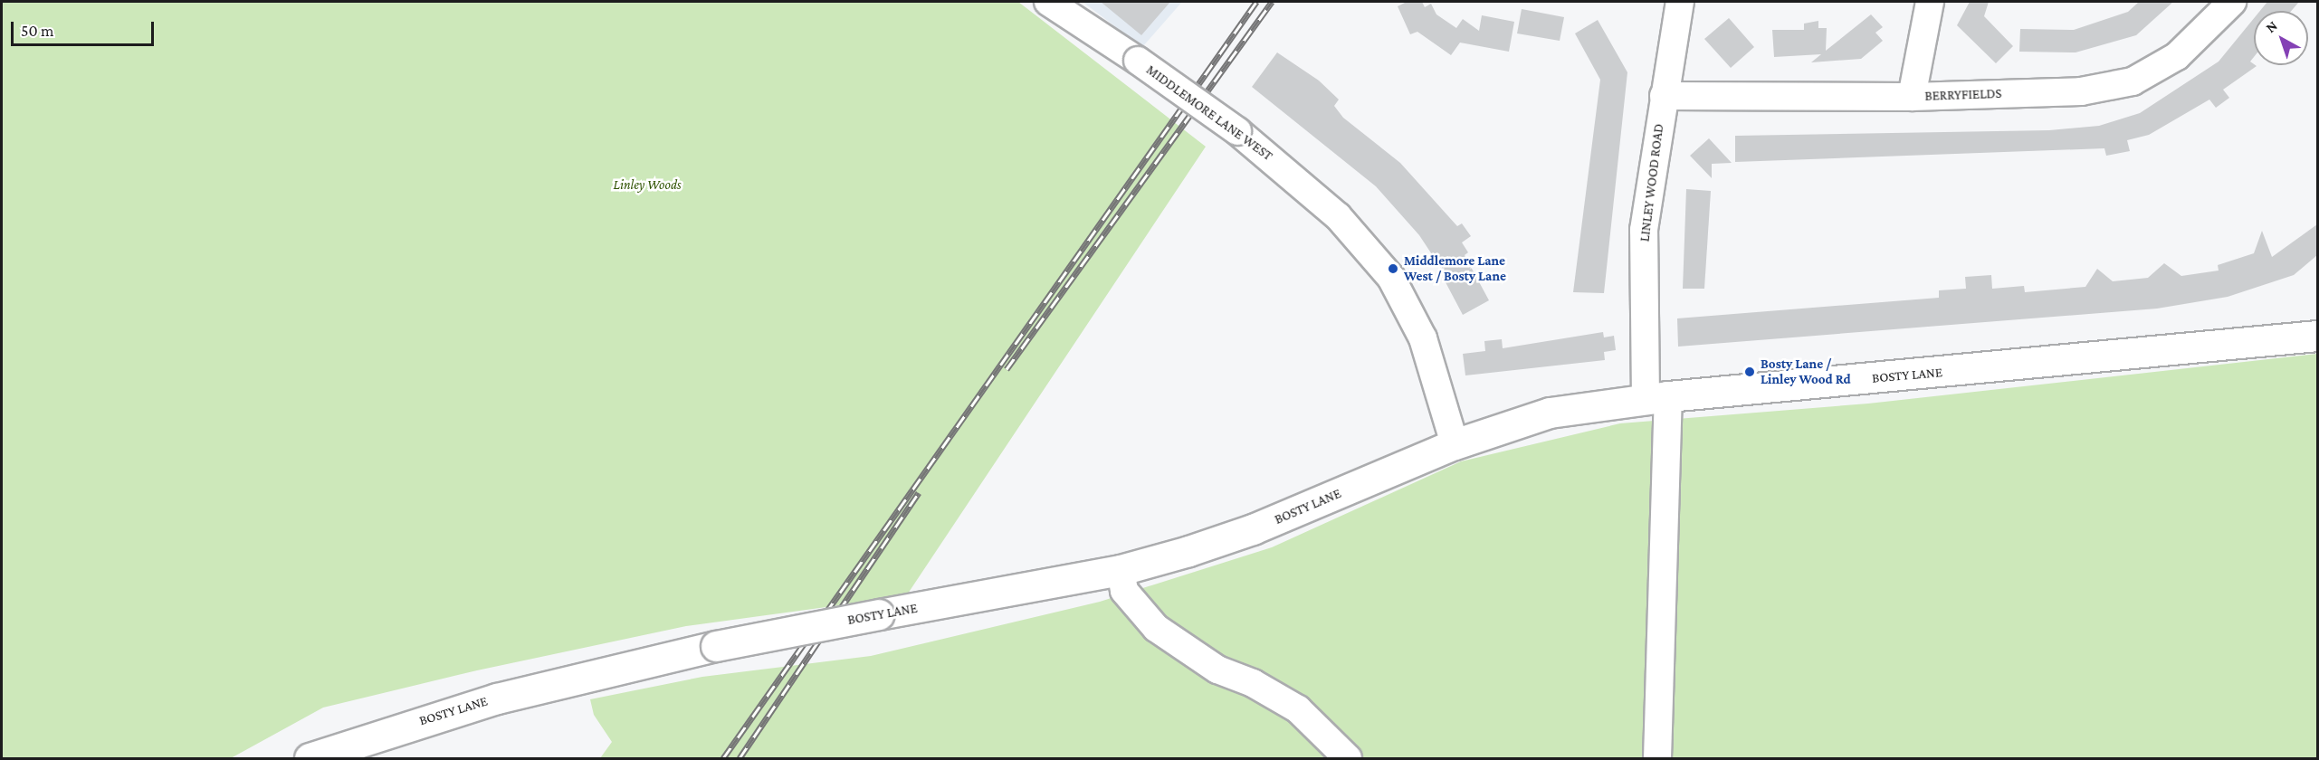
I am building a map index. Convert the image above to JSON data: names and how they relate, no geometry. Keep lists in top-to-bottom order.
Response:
{
  "streets": {
    "main road": ["BOSTY LANE"],
    "street": ["BERRYFIELDS", "MIDDLEMORE LANE WEST", "LINLEY WOOD ROAD"]
  },
  "crossings": [
    ["BERRYFIELDS", "LINLEY WOOD ROAD"],
    ["MIDDLEMORE LANE WEST", "BOSTY LANE"],
    ["LINLEY WOOD ROAD", "BOSTY LANE"]
  ],
  "parks": ["Linley Woods"],
  "places": ["Middlemore Lane West / Bosty Lane", "Bosty Lane / Linley Wood Rd"],
  "scale_bar": "50 m",
  "north": "top left"
}
